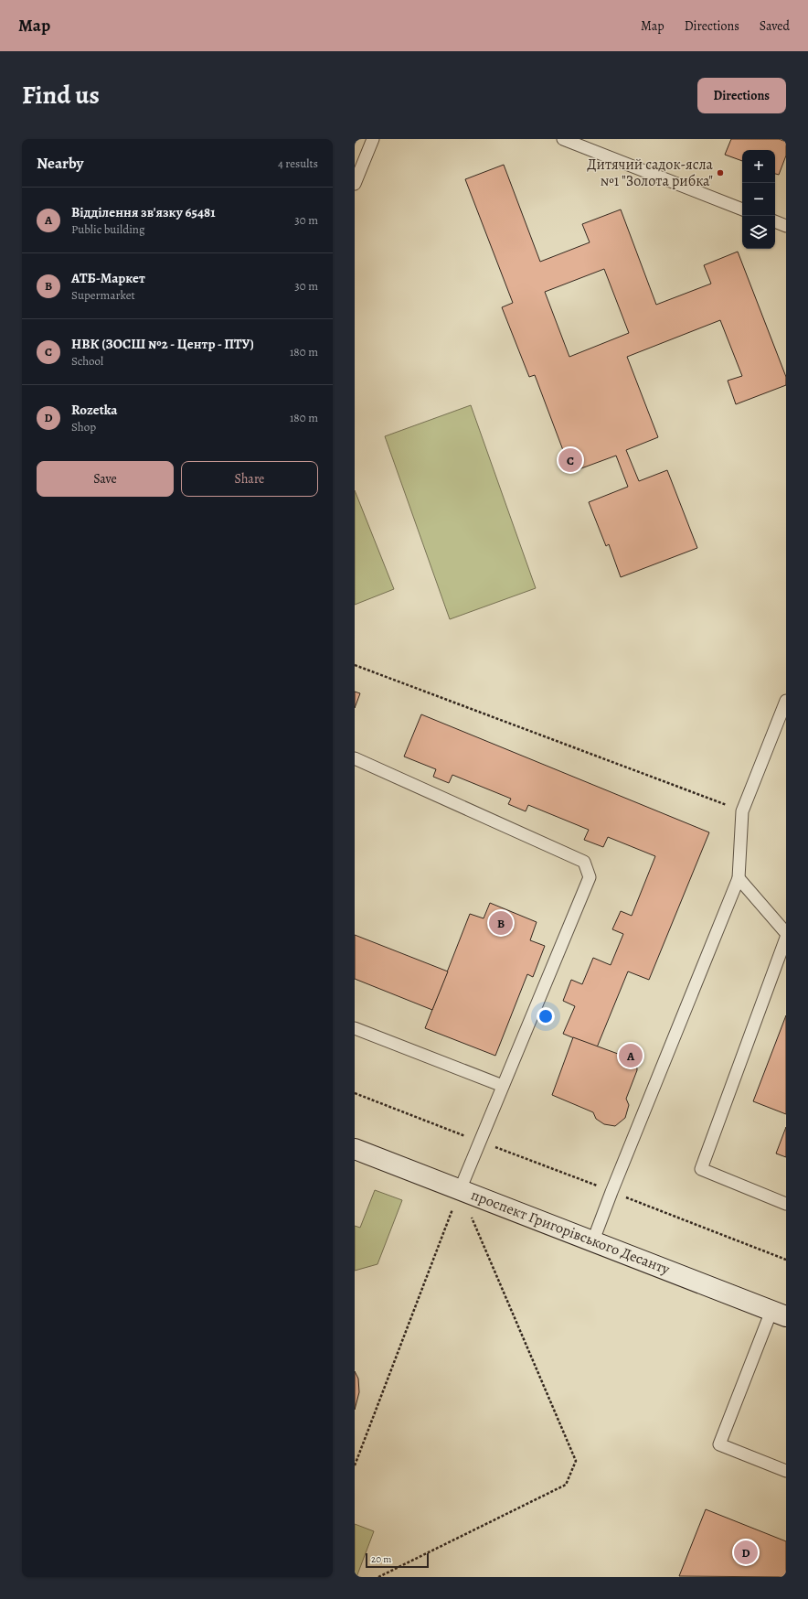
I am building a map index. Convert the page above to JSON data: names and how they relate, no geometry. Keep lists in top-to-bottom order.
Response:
{
  "streets": {
    "street": ["проспект Григорівського Десанту"]
  },
  "places": ["Дитячий садок-ясла №1 \"Золота рибка\""],
  "scale_bar": "20 m",
  "page": {
    "header": "Map",
    "nav": ["Map", "Directions", "Saved"],
    "title": "Find us",
    "buttons": [
      "Directions",
      ["Save", "Share"]
    ],
    "heading": ["Nearby", "4 results"],
    "map_buttons": ["+", "−"],
    "list": [
      {
        "mark": "A",
        "name": "Відділення зв'язку 65481",
        "note": "Public building",
        "value": "30 m"
      },
      {
        "mark": "B",
        "name": "АТБ-Маркет",
        "note": "Supermarket",
        "value": "30 m"
      },
      {
        "mark": "C",
        "name": "НВК (ЗОСШ №2 - Центр - ПТУ)",
        "note": "School",
        "value": "180 m"
      },
      {
        "mark": "D",
        "name": "Rozetka",
        "note": "Shop",
        "value": "180 m"
      }
    ],
    "pins": [
      "C",
      "B",
      "A",
      "D"
    ],
    "scale": "20 m"
  }
}
